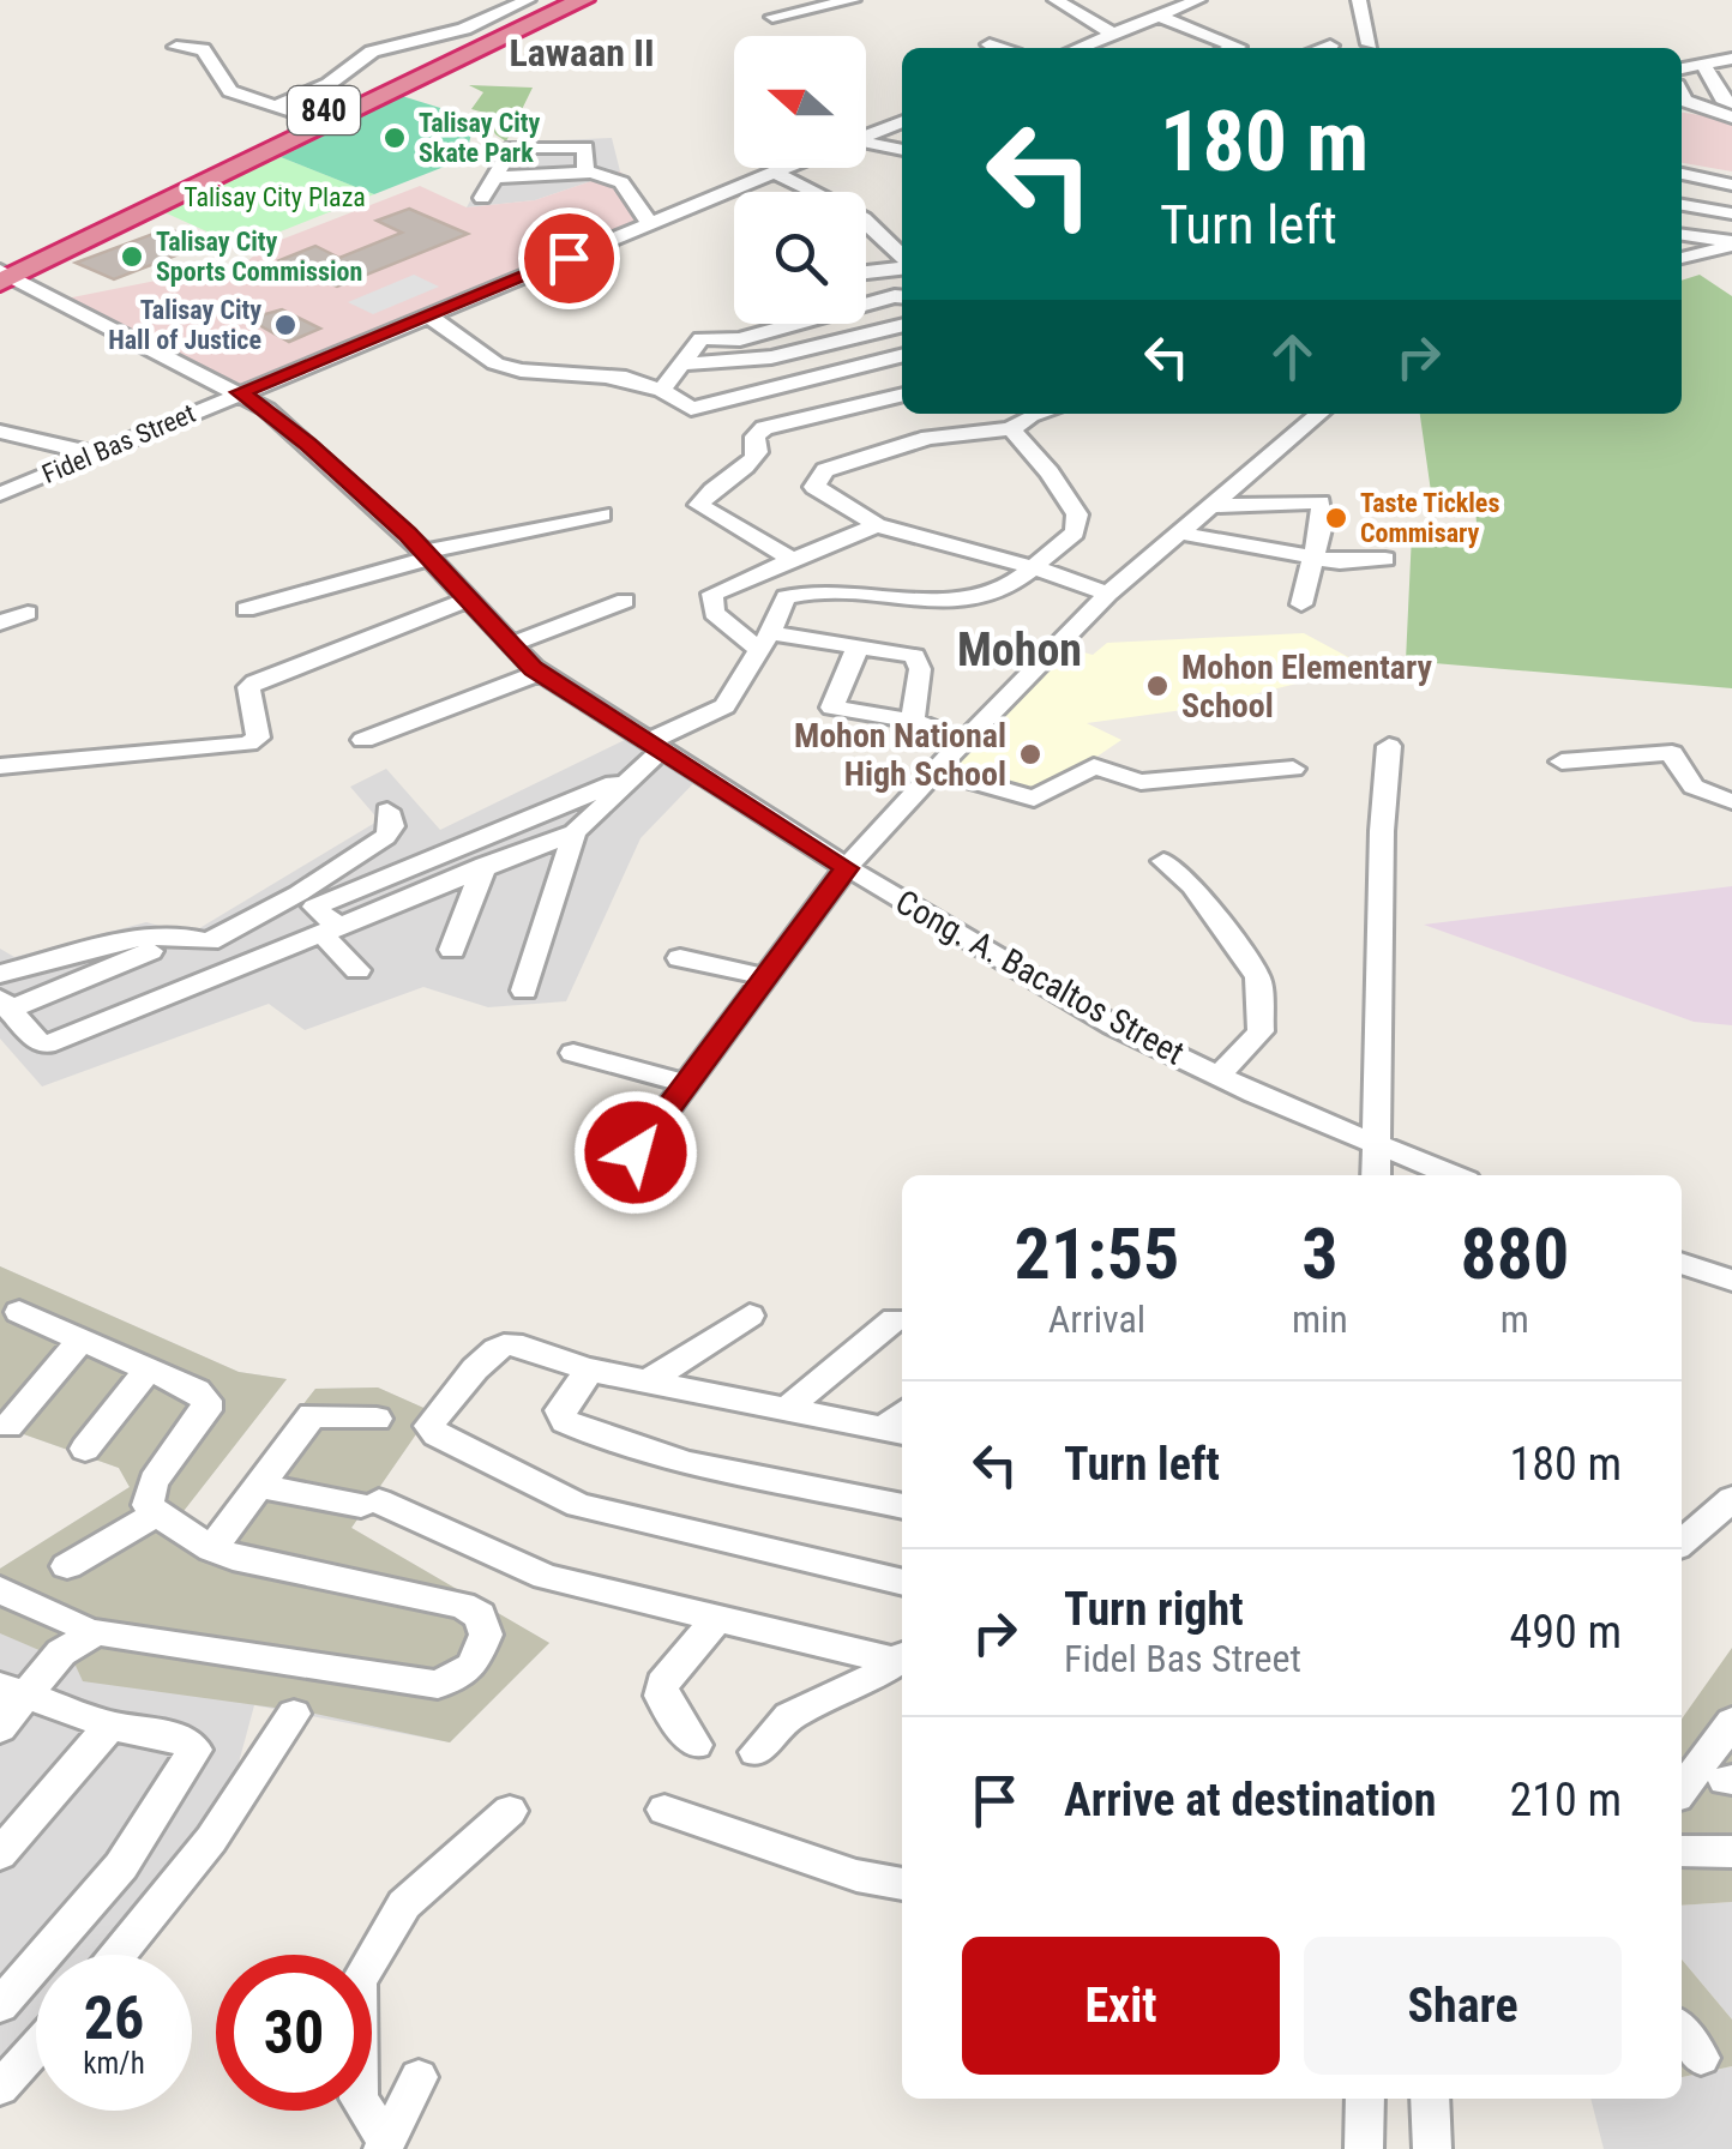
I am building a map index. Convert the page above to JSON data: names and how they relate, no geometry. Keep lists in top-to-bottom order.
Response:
{
  "streets": {
    "highway": ["840"],
    "street": ["Fidel Bas Street", "Cong. A. Bacaltos Street"]
  },
  "crossings": [
    ["840", "Cong. A. Bacaltos Street"],
    ["Fidel Bas Street", "Cong. A. Bacaltos Street"]
  ],
  "districts": ["Lawaan II", "Mohon"],
  "parks": ["Talisay City Plaza"],
  "places": [
    "Talisay City Skate Park",
    "Talisay City Sports Commission",
    "Talisay City Hall of Justice",
    "Taste Tickles Commisary",
    "Mohon Elementary School",
    "Mohon National High School"
  ],
  "north": "left",
  "page": {
    "turn": ["180 m", "Turn left"],
    "eta": [
      "21:55",
      "Arrival",
      "3",
      "min",
      "880",
      "m"
    ],
    "list": [
      {
        "name": "Turn left",
        "value": "180 m"
      },
      {
        "name": "Turn right",
        "note": "Fidel Bas Street",
        "value": "490 m"
      },
      {
        "name": "Arrive at destination",
        "value": "210 m"
      }
    ],
    "buttons": ["Exit", "Share"],
    "speed": "26 km/h",
    "limit": "30"
  }
}
